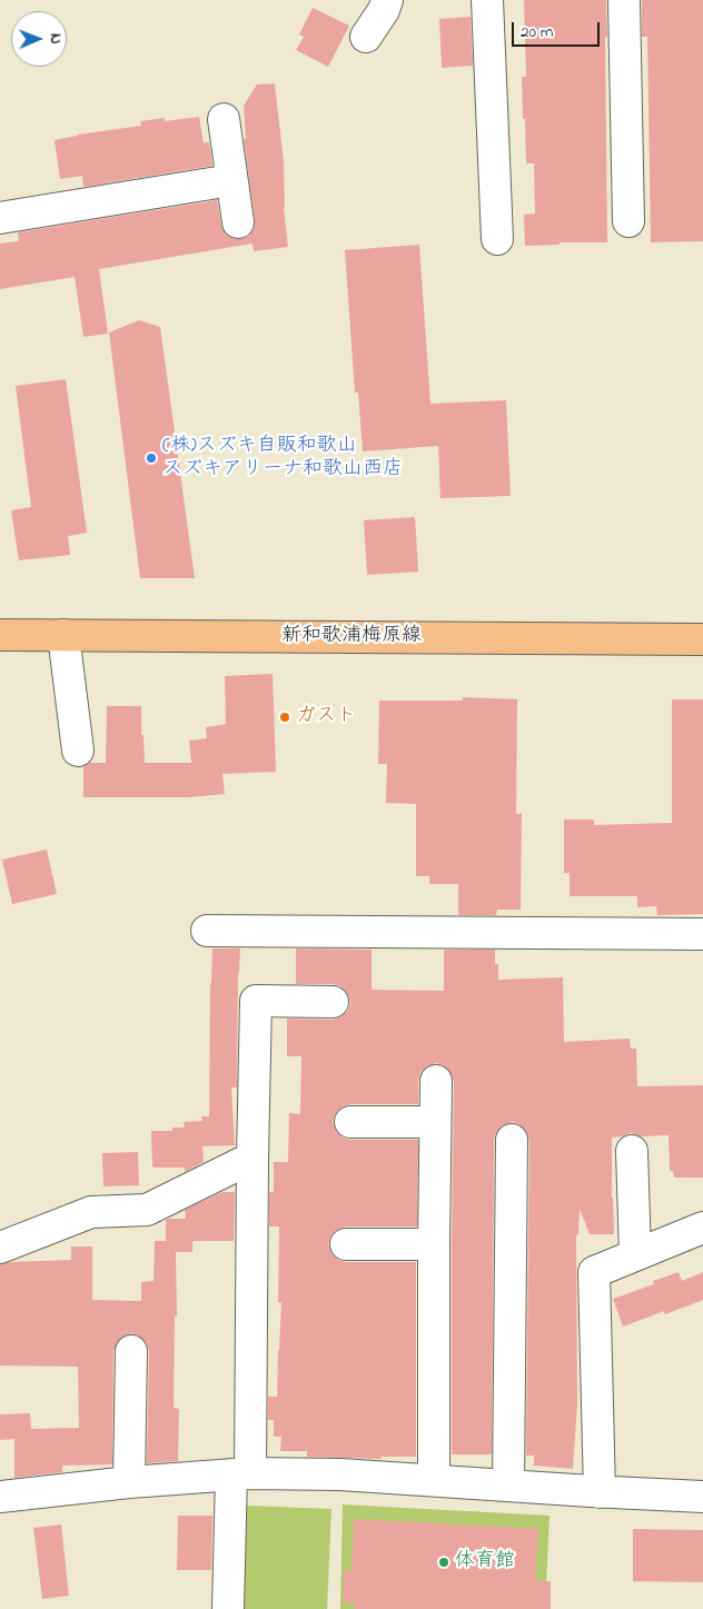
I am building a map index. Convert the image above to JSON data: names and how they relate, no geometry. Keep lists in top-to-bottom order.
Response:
{
  "streets": {
    "main road": ["新和歌浦梅原線"]
  },
  "places": ["(株)スズキ自販和歌山 スズキアリーナ和歌山西店", "ガスト", "体育館"],
  "scale_bar": "20 m",
  "north": "right"
}
